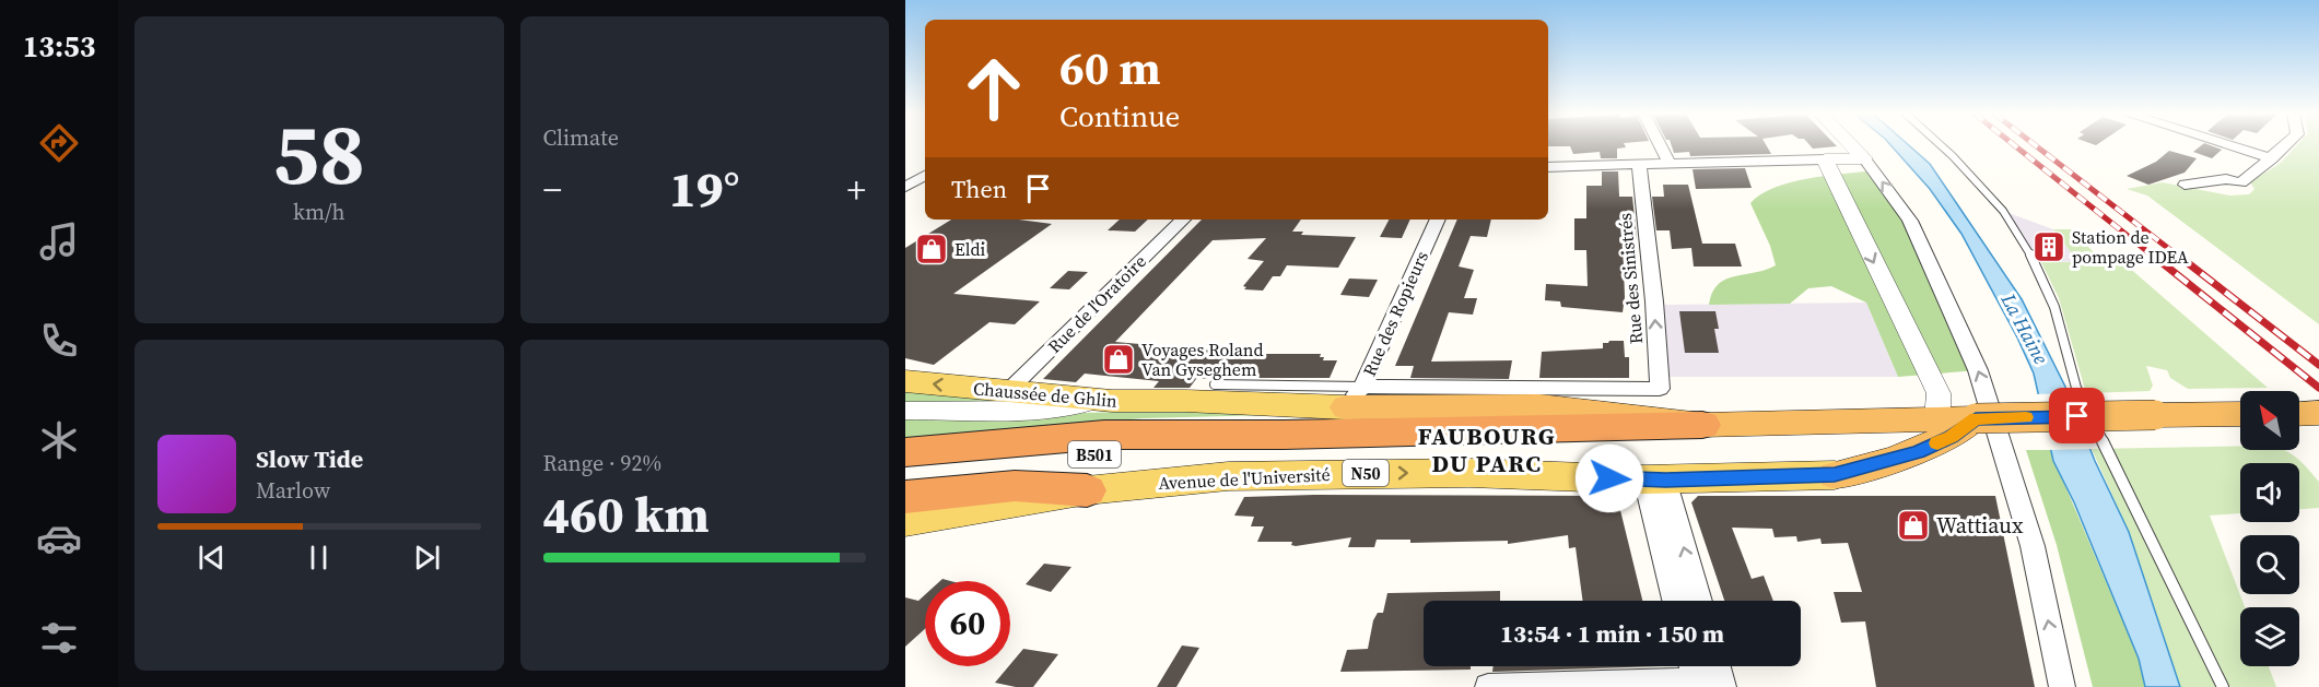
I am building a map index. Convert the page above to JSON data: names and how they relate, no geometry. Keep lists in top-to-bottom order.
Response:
{
  "streets": {
    "highway": ["B501", "N50"],
    "main road": ["Chaussée de Ghlin", "Avenue de l'Université"],
    "street": ["Rue des Sinistrés", "Rue de l'Oratoire", "Rue des Ropieurs"]
  },
  "crossings": [
    ["Rue des Sinistrés", "Rue des Ropieurs"],
    ["Rue des Sinistrés", "Chaussée de Ghlin"],
    ["Rue de l'Oratoire", "Chaussée de Ghlin"],
    ["Rue des Ropieurs", "Chaussée de Ghlin"],
    ["N50", "Avenue de l'Université"]
  ],
  "one_way": ["Avenue de l'Université"],
  "districts": ["FAUBOURG DU PARC"],
  "water": ["La Haine"],
  "places": {
    "building": ["Station de pompage IDEA"],
    "shop": ["Eldi", "Voyages Roland Van Gyseghem", "Wattiaux"]
  },
  "north": "top left",
  "page": {
    "tabs": "13:53",
    "tile": [
      ["58", "km/h"],
      "Climate",
      ["Range · 92%", "460 km"]
    ],
    "turn": ["60 m", "Continue"],
    "then": "Then",
    "heat": ["−", "19°", "+"],
    "song": ["Slow Tide", "Marlow"],
    "limit": "60",
    "trip": "13:54 · 1 min · 150 m"
  }
}
